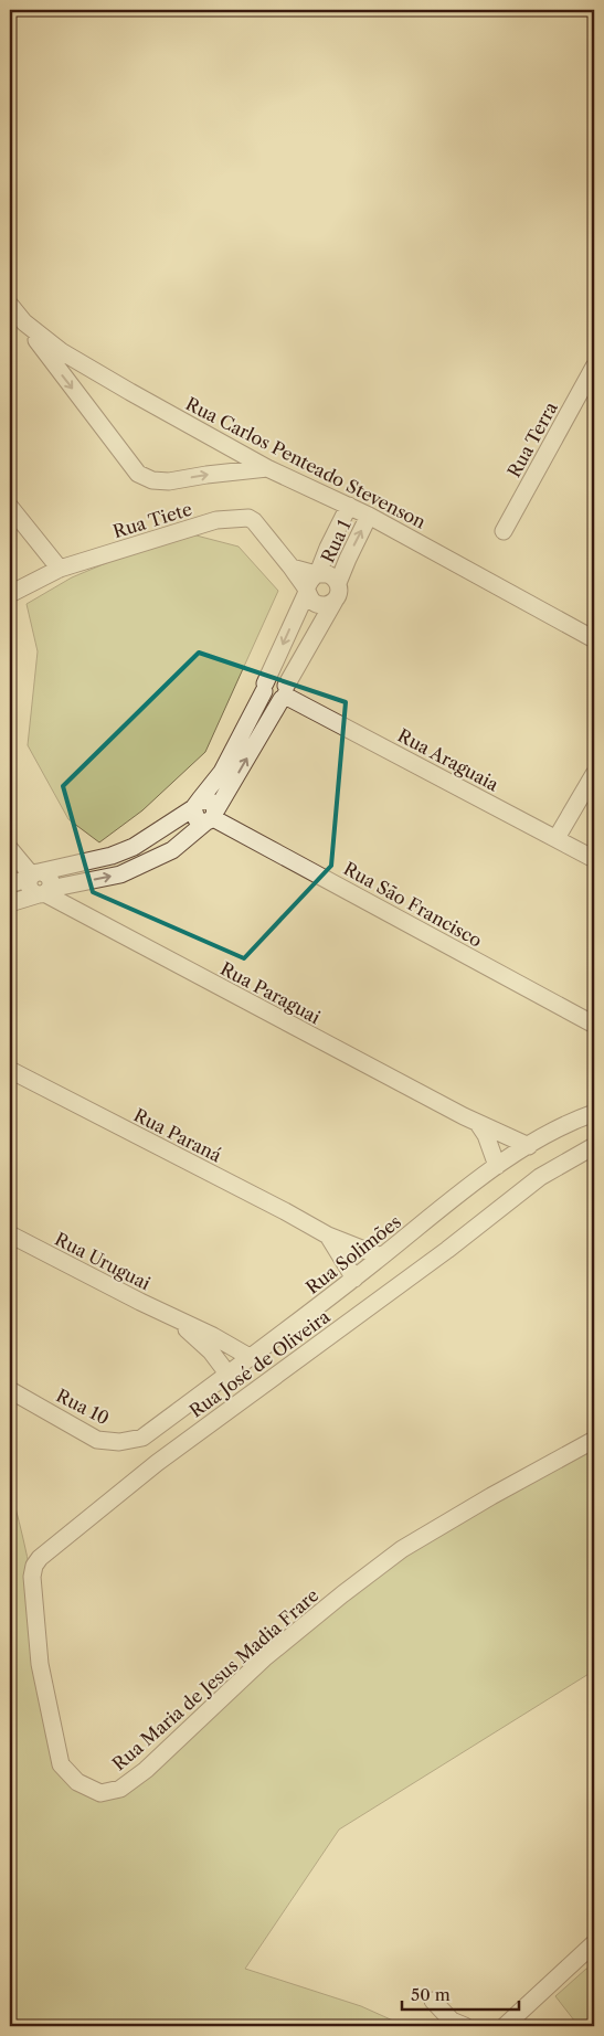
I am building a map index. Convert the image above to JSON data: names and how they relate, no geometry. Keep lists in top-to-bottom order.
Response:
{
  "streets": {
    "street": [
      "Rua Terra",
      "Rua Carlos Penteado Stevenson",
      "Rua Tiete",
      "Rua 1",
      "Rua Araguaia",
      "Rua São Francisco",
      "Rua Paraguai",
      "Rua Paraná",
      "Rua Solimões",
      "Rua Uruguai",
      "Rua José de Oliveira",
      "Rua 10",
      "Rua Maria de Jesus Madia Frare"
    ]
  },
  "crossings": [
    ["Rua Carlos Penteado Stevenson", "Rua 1"],
    ["Rua Tiete", "Rua 1"],
    ["Rua Paraguai", "Rua Solimões"],
    ["Rua Paraná", "Rua Solimões"],
    ["Rua Solimões", "Rua Uruguai"],
    ["Rua Solimões", "Rua 10"],
    ["Rua José de Oliveira", "Rua Maria de Jesus Madia Frare"]
  ],
  "scale_bar": "50 m"
}
